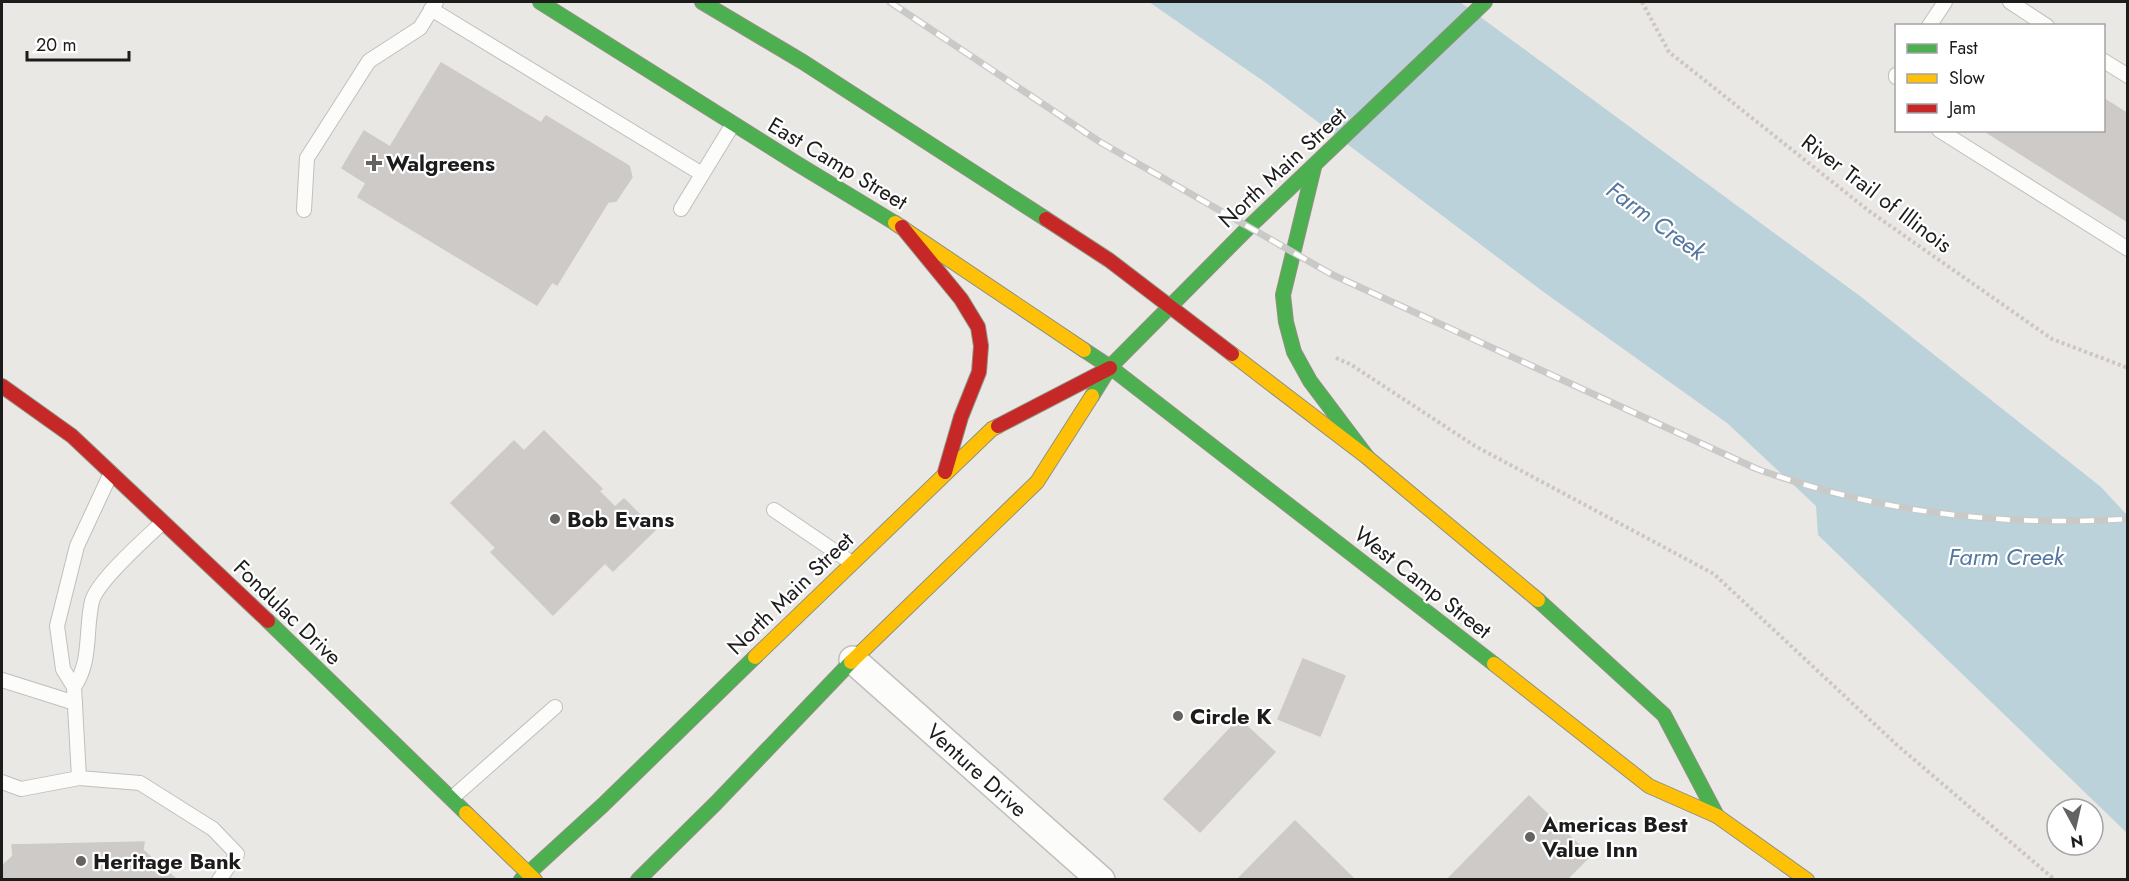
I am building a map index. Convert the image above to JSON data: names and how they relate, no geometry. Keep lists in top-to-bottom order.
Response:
{
  "streets": {
    "main road": [
      "East Camp Street",
      "North Main Street",
      "West Camp Street",
      "Fondulac Drive"
    ],
    "street": ["Venture Drive"],
    "path": ["River Trail of Illinois"]
  },
  "crossings": [
    ["East Camp Street", "North Main Street"],
    ["East Camp Street", "West Camp Street"],
    ["North Main Street", "West Camp Street"],
    ["North Main Street", "Fondulac Drive"],
    ["North Main Street", "Venture Drive"]
  ],
  "water": ["Farm Creek"],
  "places": {
    "health": ["Walgreens"],
    "other": [
      "Bob Evans",
      "Circle K",
      "Americas Best Value Inn",
      "Heritage Bank"
    ]
  },
  "legend": ["Fast", "Slow", "Jam"],
  "scale_bar": "20 m",
  "north": "bottom"
}
